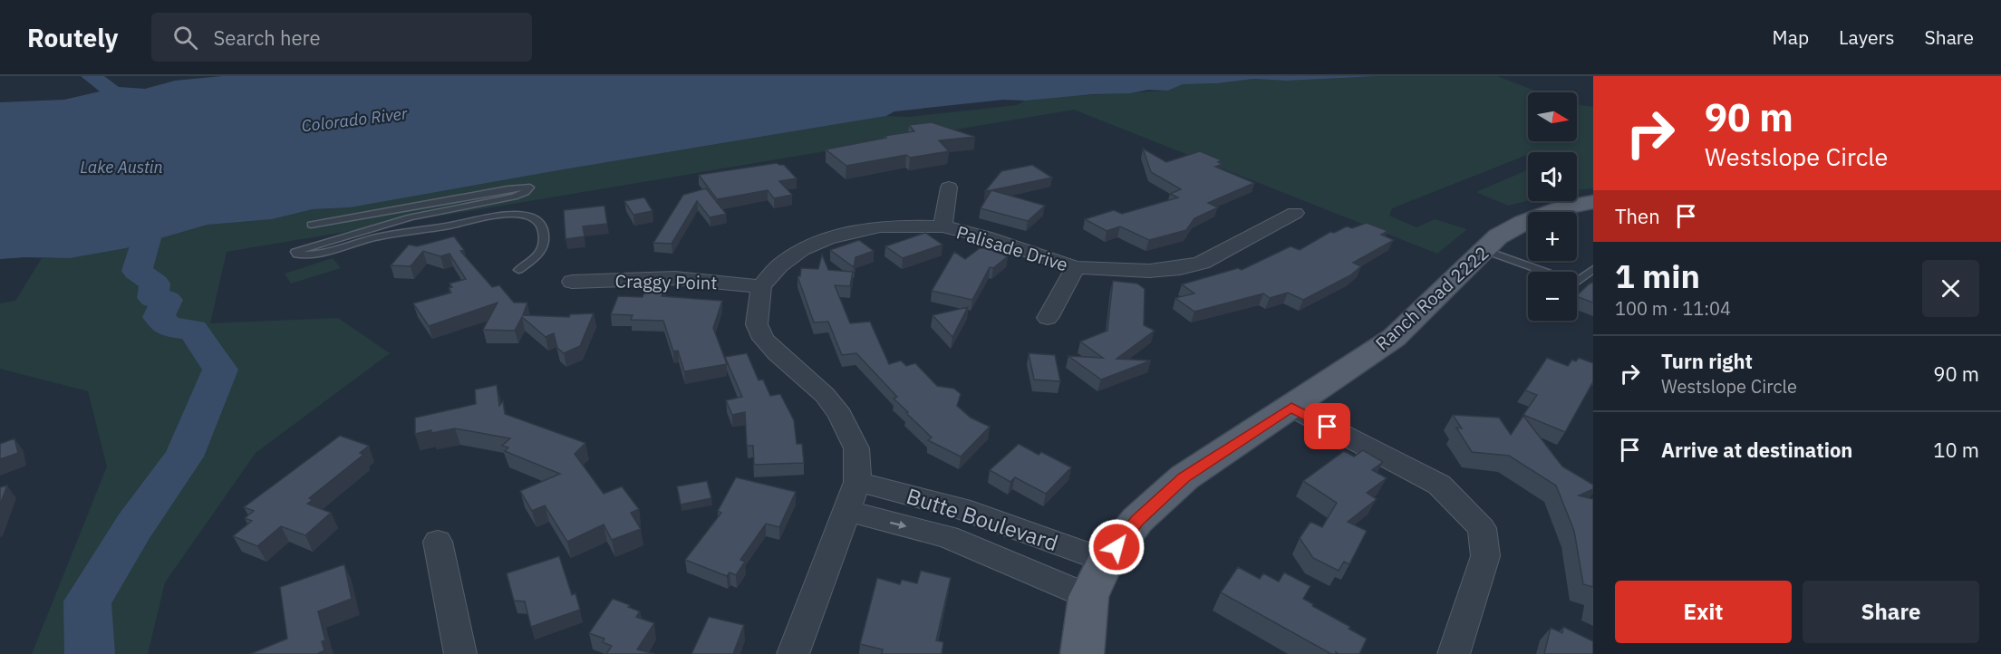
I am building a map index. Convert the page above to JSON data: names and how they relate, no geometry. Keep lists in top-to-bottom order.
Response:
{
  "streets": {
    "main road": ["Ranch Road 2222"],
    "street": ["Palisade Drive", "Craggy Point", "Butte Boulevard"]
  },
  "crossings": [
    ["Palisade Drive", "Craggy Point"],
    ["Ranch Road 2222", "Butte Boulevard"]
  ],
  "water": ["Colorado River", "Lake Austin"],
  "north": "right",
  "page": {
    "header": "Routely",
    "search": "Search here",
    "nav": ["Map", "Layers", "Share"],
    "turn": ["90 m", "Westslope Circle"],
    "map_buttons": ["+", "−"],
    "then": "Then",
    "heading": ["1 min", "100 m · 11:04"],
    "list": [
      {
        "name": "Turn right",
        "note": "Westslope Circle",
        "value": "90 m"
      },
      {
        "name": "Arrive at destination",
        "value": "10 m"
      }
    ],
    "buttons": ["Exit", "Share"]
  }
}
